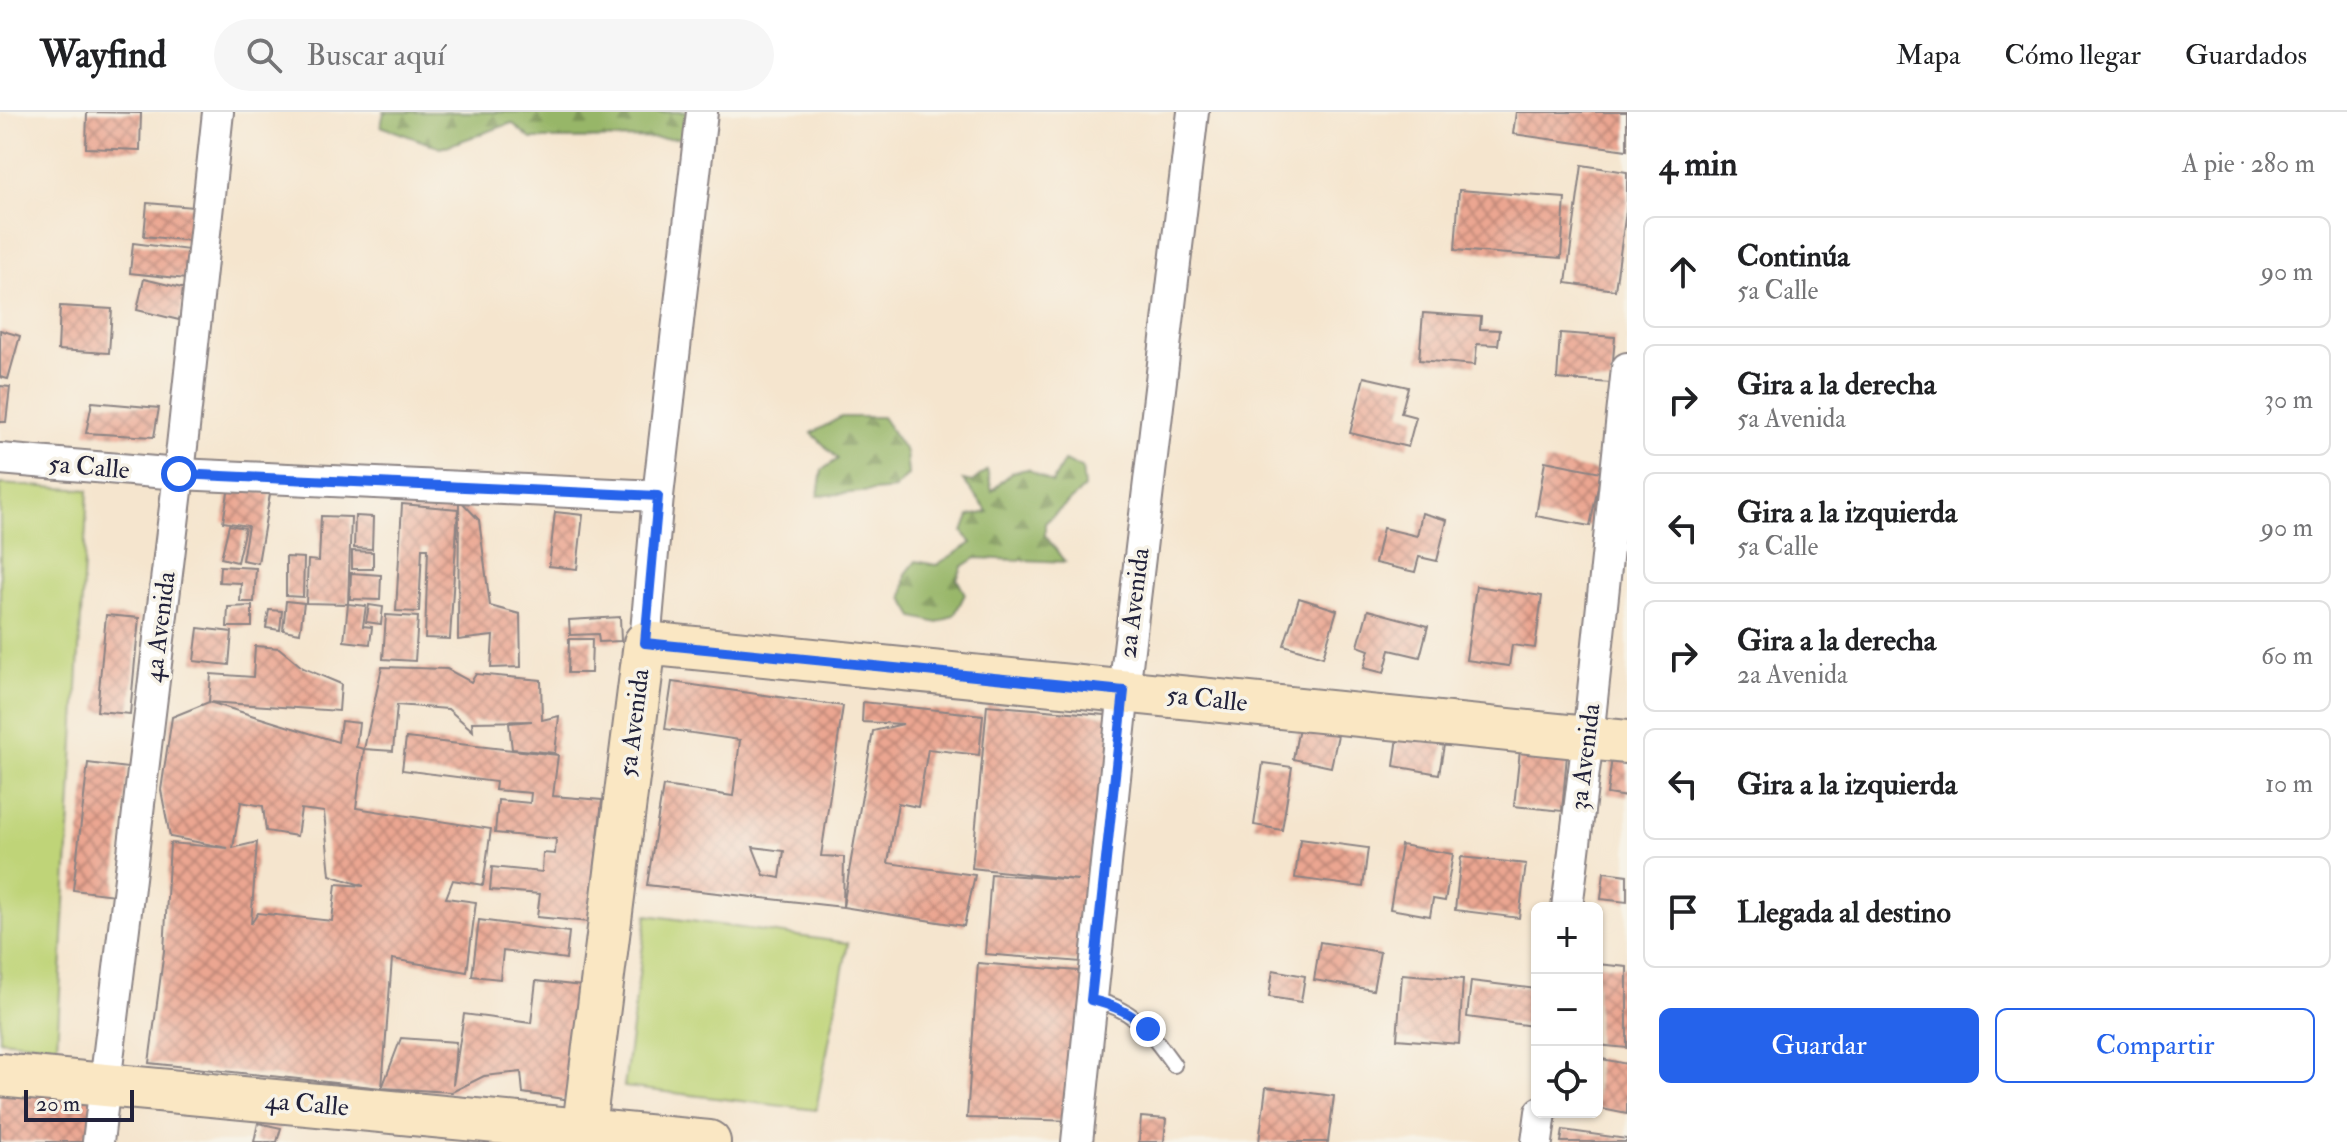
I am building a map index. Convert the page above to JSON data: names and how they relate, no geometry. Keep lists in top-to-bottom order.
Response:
{
  "streets": {
    "street": [
      "5a Calle",
      "2a Avenida",
      "4a Avenida",
      "5a Avenida",
      "3a Avenida",
      "4a Calle"
    ]
  },
  "crossings": [
    ["5a Calle", "2a Avenida"],
    ["5a Calle", "4a Avenida"],
    ["5a Calle", "5a Avenida"],
    ["5a Calle", "3a Avenida"],
    ["4a Avenida", "4a Calle"],
    ["5a Avenida", "4a Calle"]
  ],
  "scale_bar": "20 m",
  "page": {
    "header": "Wayfind",
    "search": "Buscar aquí",
    "nav": ["Mapa", "Cómo llegar", "Guardados"],
    "heading": ["4 min", "A pie · 280 m"],
    "list": [
      ["Continúa", "5a Calle", "90 m"],
      ["Gira a la derecha", "5a Avenida", "30 m"],
      ["Gira a la izquierda", "5a Calle", "90 m"],
      ["Gira a la derecha", "2a Avenida", "60 m"],
      ["Gira a la izquierda", "10 m"],
      "Llegada al destino"
    ],
    "map_buttons": ["+", "−"],
    "buttons": ["Guardar", "Compartir"],
    "scale": "20 m"
  }
}
